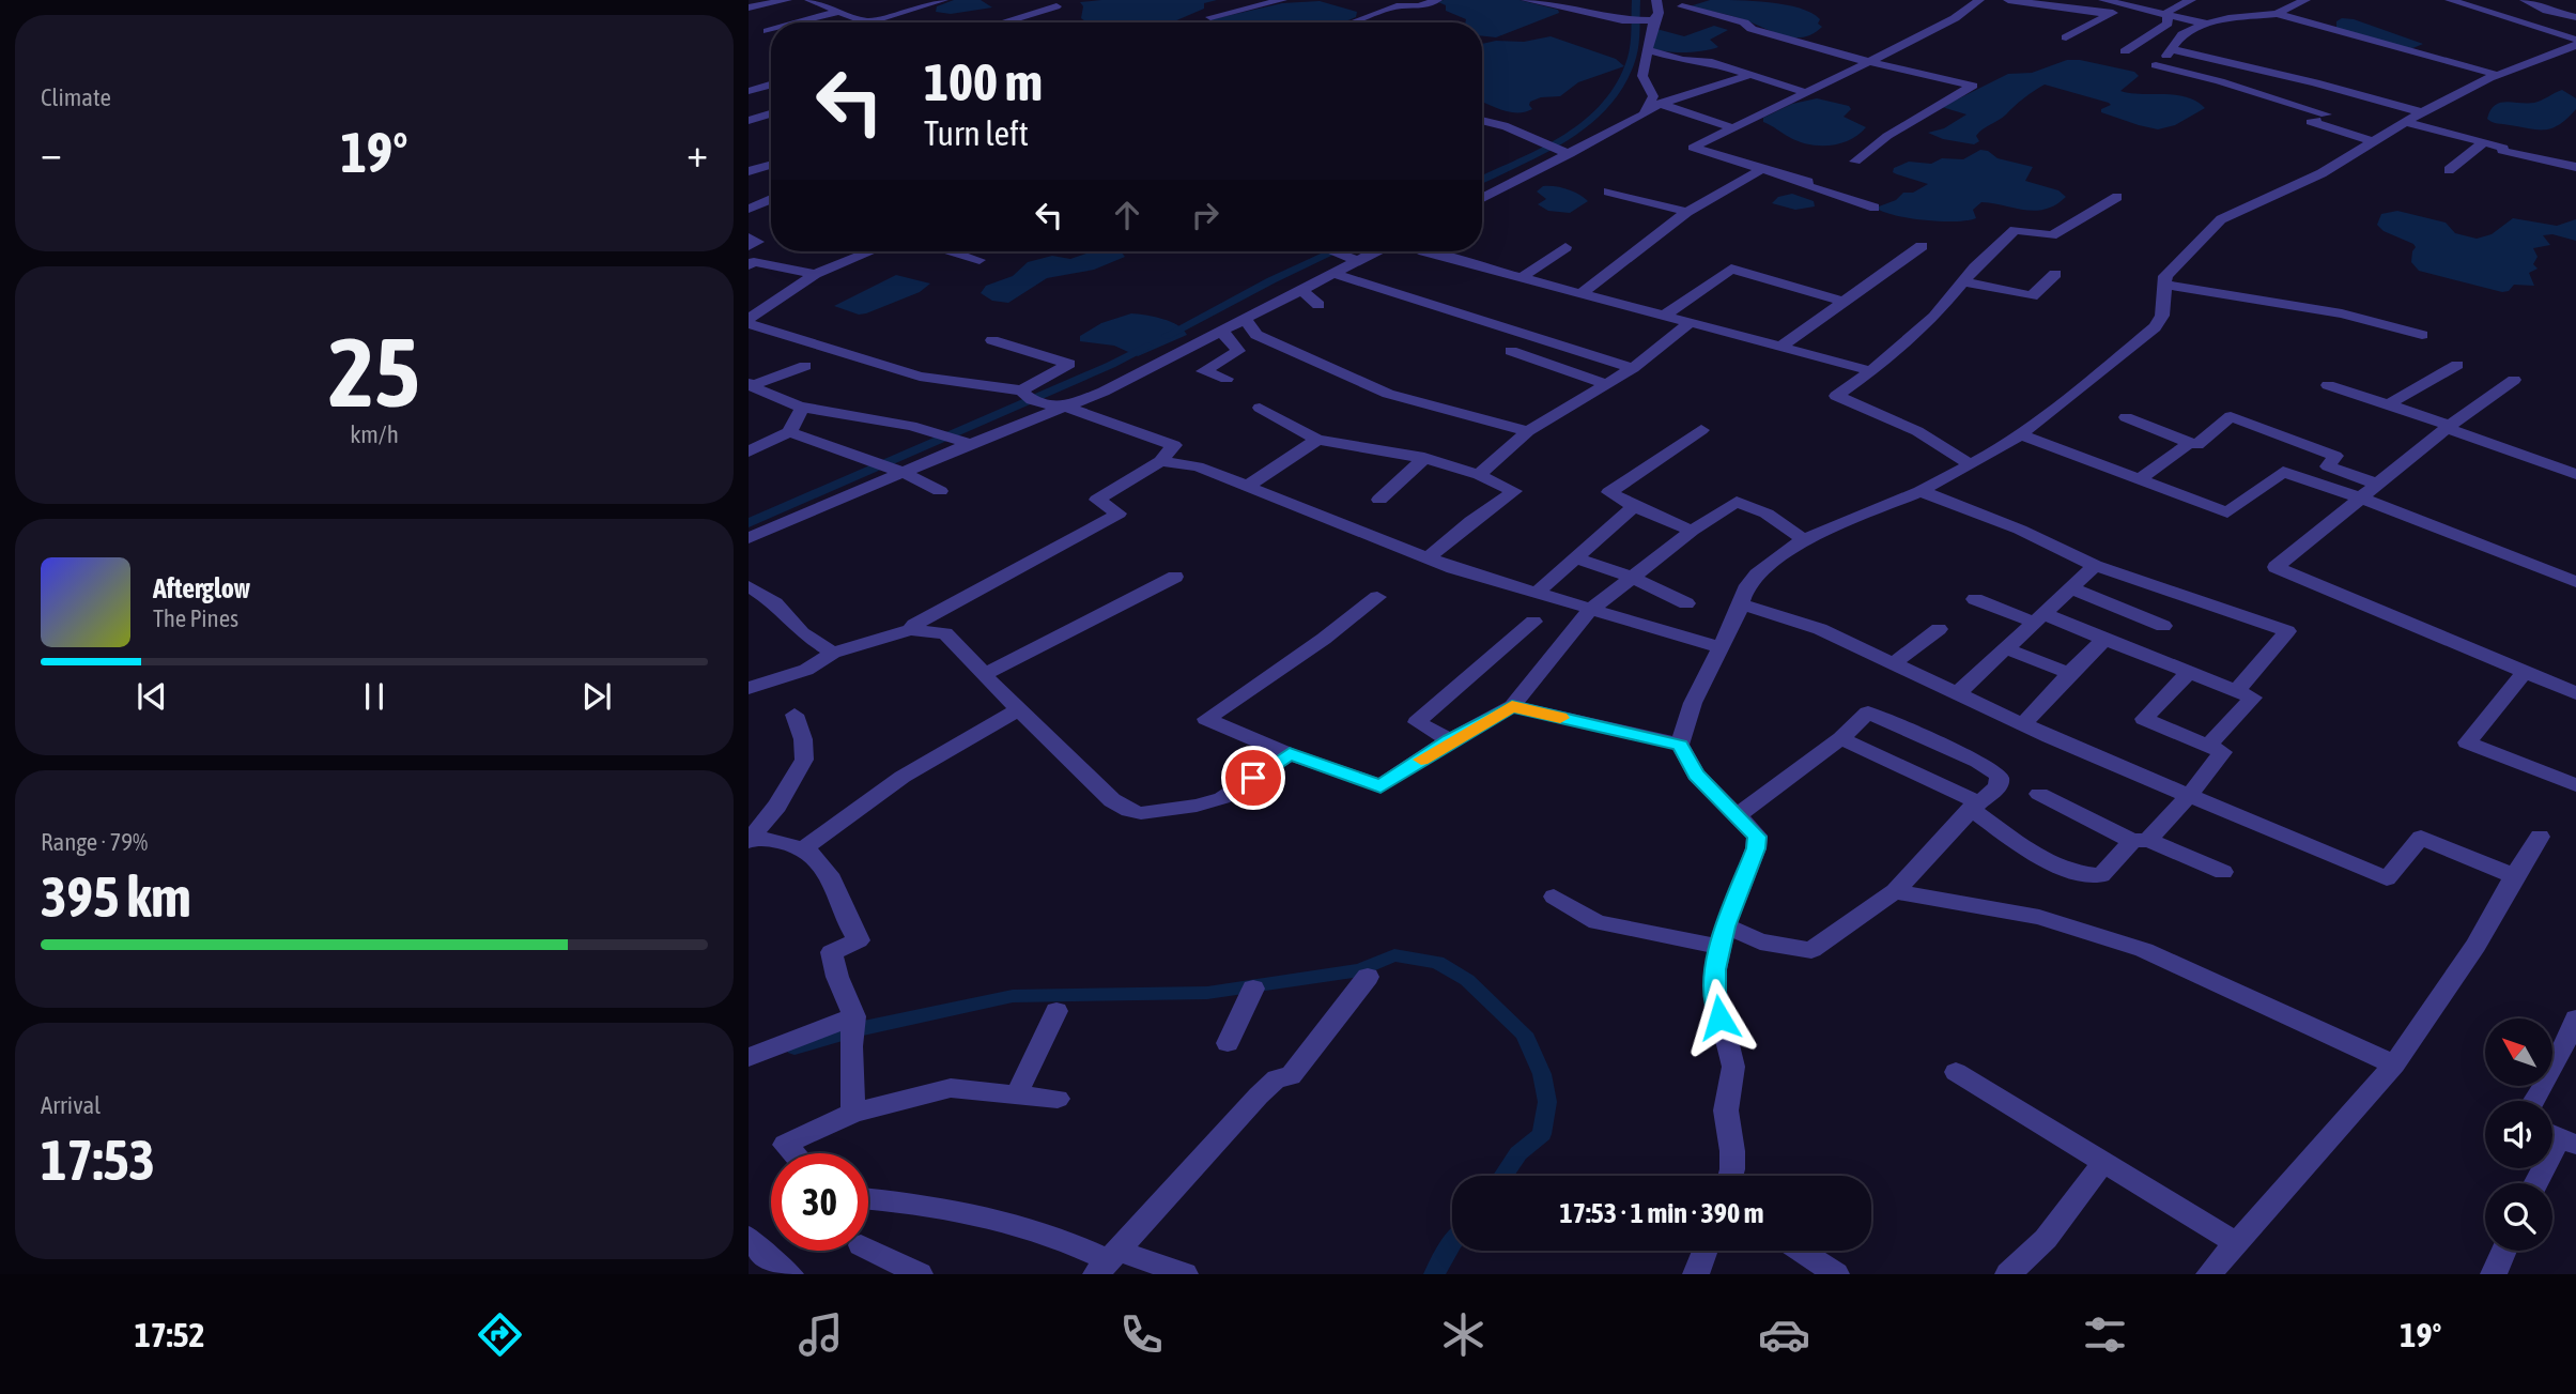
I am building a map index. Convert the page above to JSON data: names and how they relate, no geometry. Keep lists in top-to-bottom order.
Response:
{
  "north": "top left",
  "page": {
    "tile": [
      "Climate",
      ["25", "km/h"],
      ["Range · 79%", "395 km"],
      ["Arrival", "17:53"]
    ],
    "turn": ["100 m", "Turn left"],
    "heat": ["−", "19°", "+"],
    "song": ["Afterglow", "The Pines"],
    "limit": "30",
    "trip": "17:53 · 1 min · 390 m",
    "tabs": ["17:52", "19°"]
  }
}
